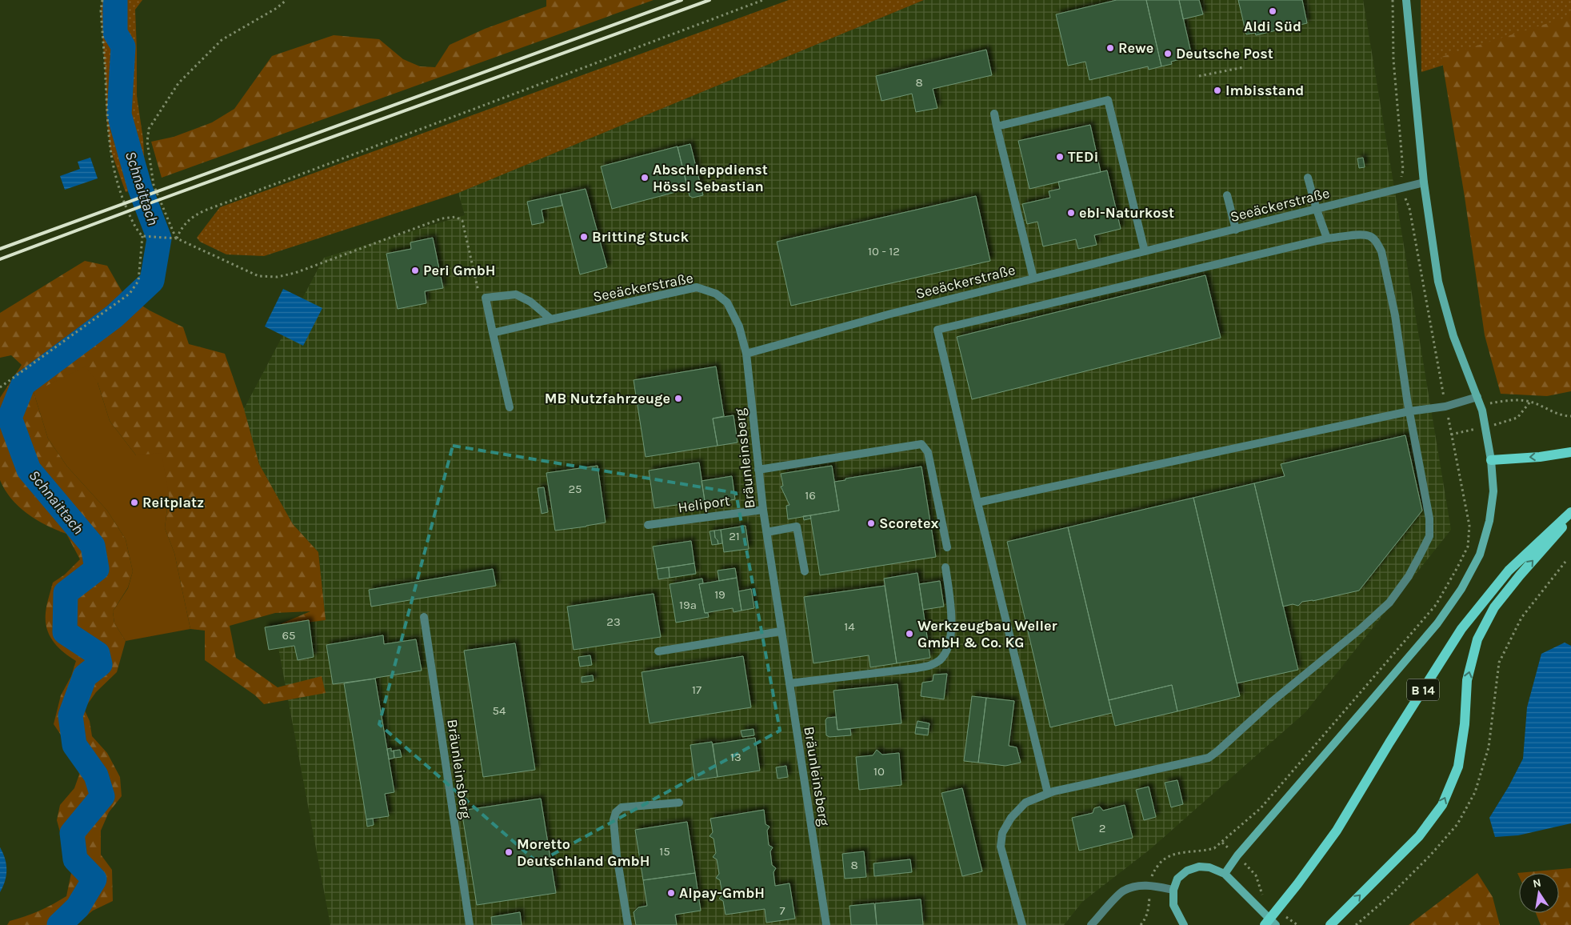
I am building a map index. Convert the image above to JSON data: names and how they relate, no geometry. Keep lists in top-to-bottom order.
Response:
{
  "streets": {
    "main road": ["B 14"],
    "street": ["Seeäckerstraße", "Bräunleinsberg", "Heliport"]
  },
  "crossings": [
    ["Seeäckerstraße", "Bräunleinsberg"],
    ["Bräunleinsberg", "Heliport"]
  ],
  "water": ["Schnaittach"],
  "places": [
    "Aldi Süd",
    "Rewe",
    "Deutsche Post",
    "Imbisstand",
    "TEDi",
    "Abschleppdienst Hössl Sebastian",
    "ebl-Naturkost",
    "Britting Stuck",
    "Peri GmbH",
    "MB Nutzfahrzeuge",
    "Reitplatz",
    "Scoretex",
    "Werkzeugbau Weller GmbH & Co. KG",
    "Moretto Deutschland GmbH",
    "Alpay-GmbH"
  ],
  "house_numbers": [
    "8",
    "10 - 12",
    "25",
    "16",
    "21",
    "19",
    "19a",
    "23",
    "14",
    "65",
    "17",
    "54",
    "13",
    "10",
    "2",
    "15",
    "8",
    "7"
  ],
  "north": "top"
}
